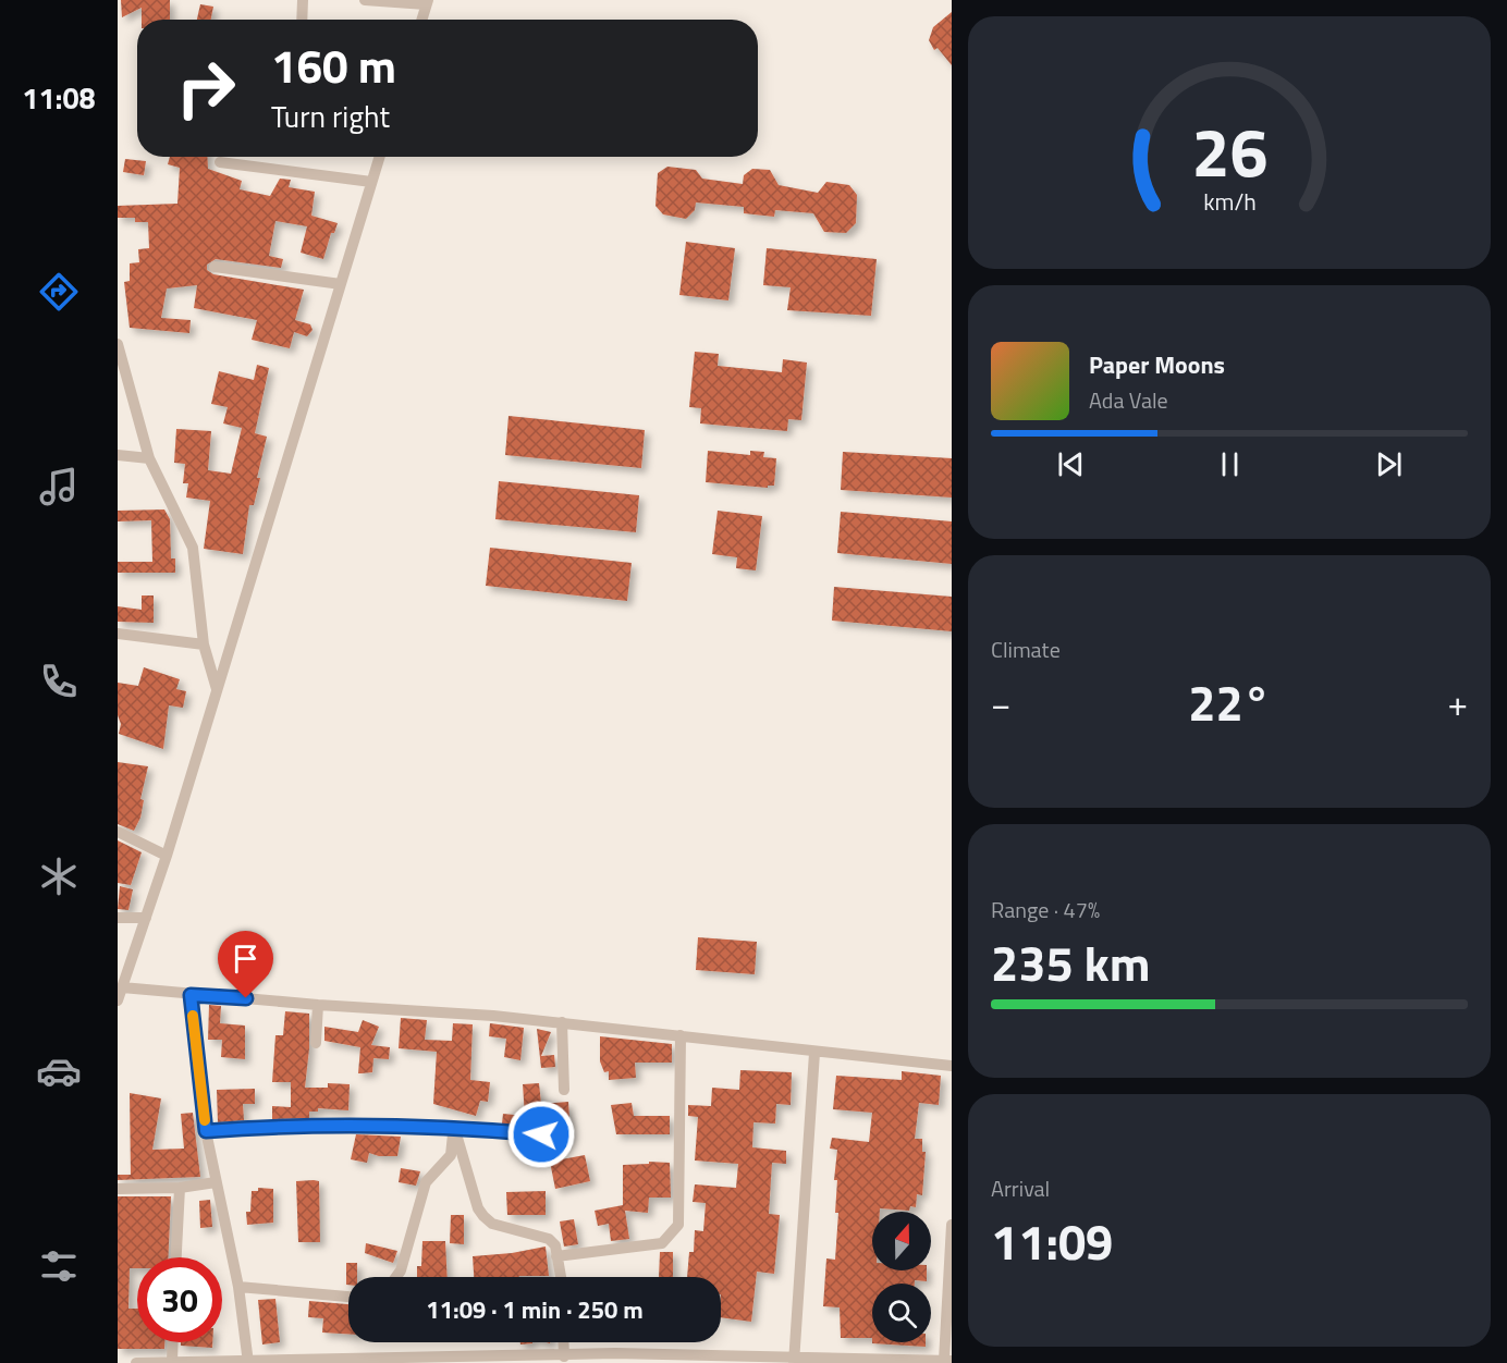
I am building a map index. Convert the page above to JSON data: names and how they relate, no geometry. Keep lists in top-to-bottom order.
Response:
{
  "north": "top",
  "page": {
    "tabs": "11:08",
    "turn": ["160 m", "Turn right"],
    "song": ["Paper Moons", "Ada Vale"],
    "tile": [
      "Climate",
      ["Range · 47%", "235 km"],
      ["Arrival", "11:09"]
    ],
    "heat": ["−", "22°", "+"],
    "limit": "30",
    "trip": "11:09 · 1 min · 250 m",
    "gauge": ["26", "km/h"]
  }
}
